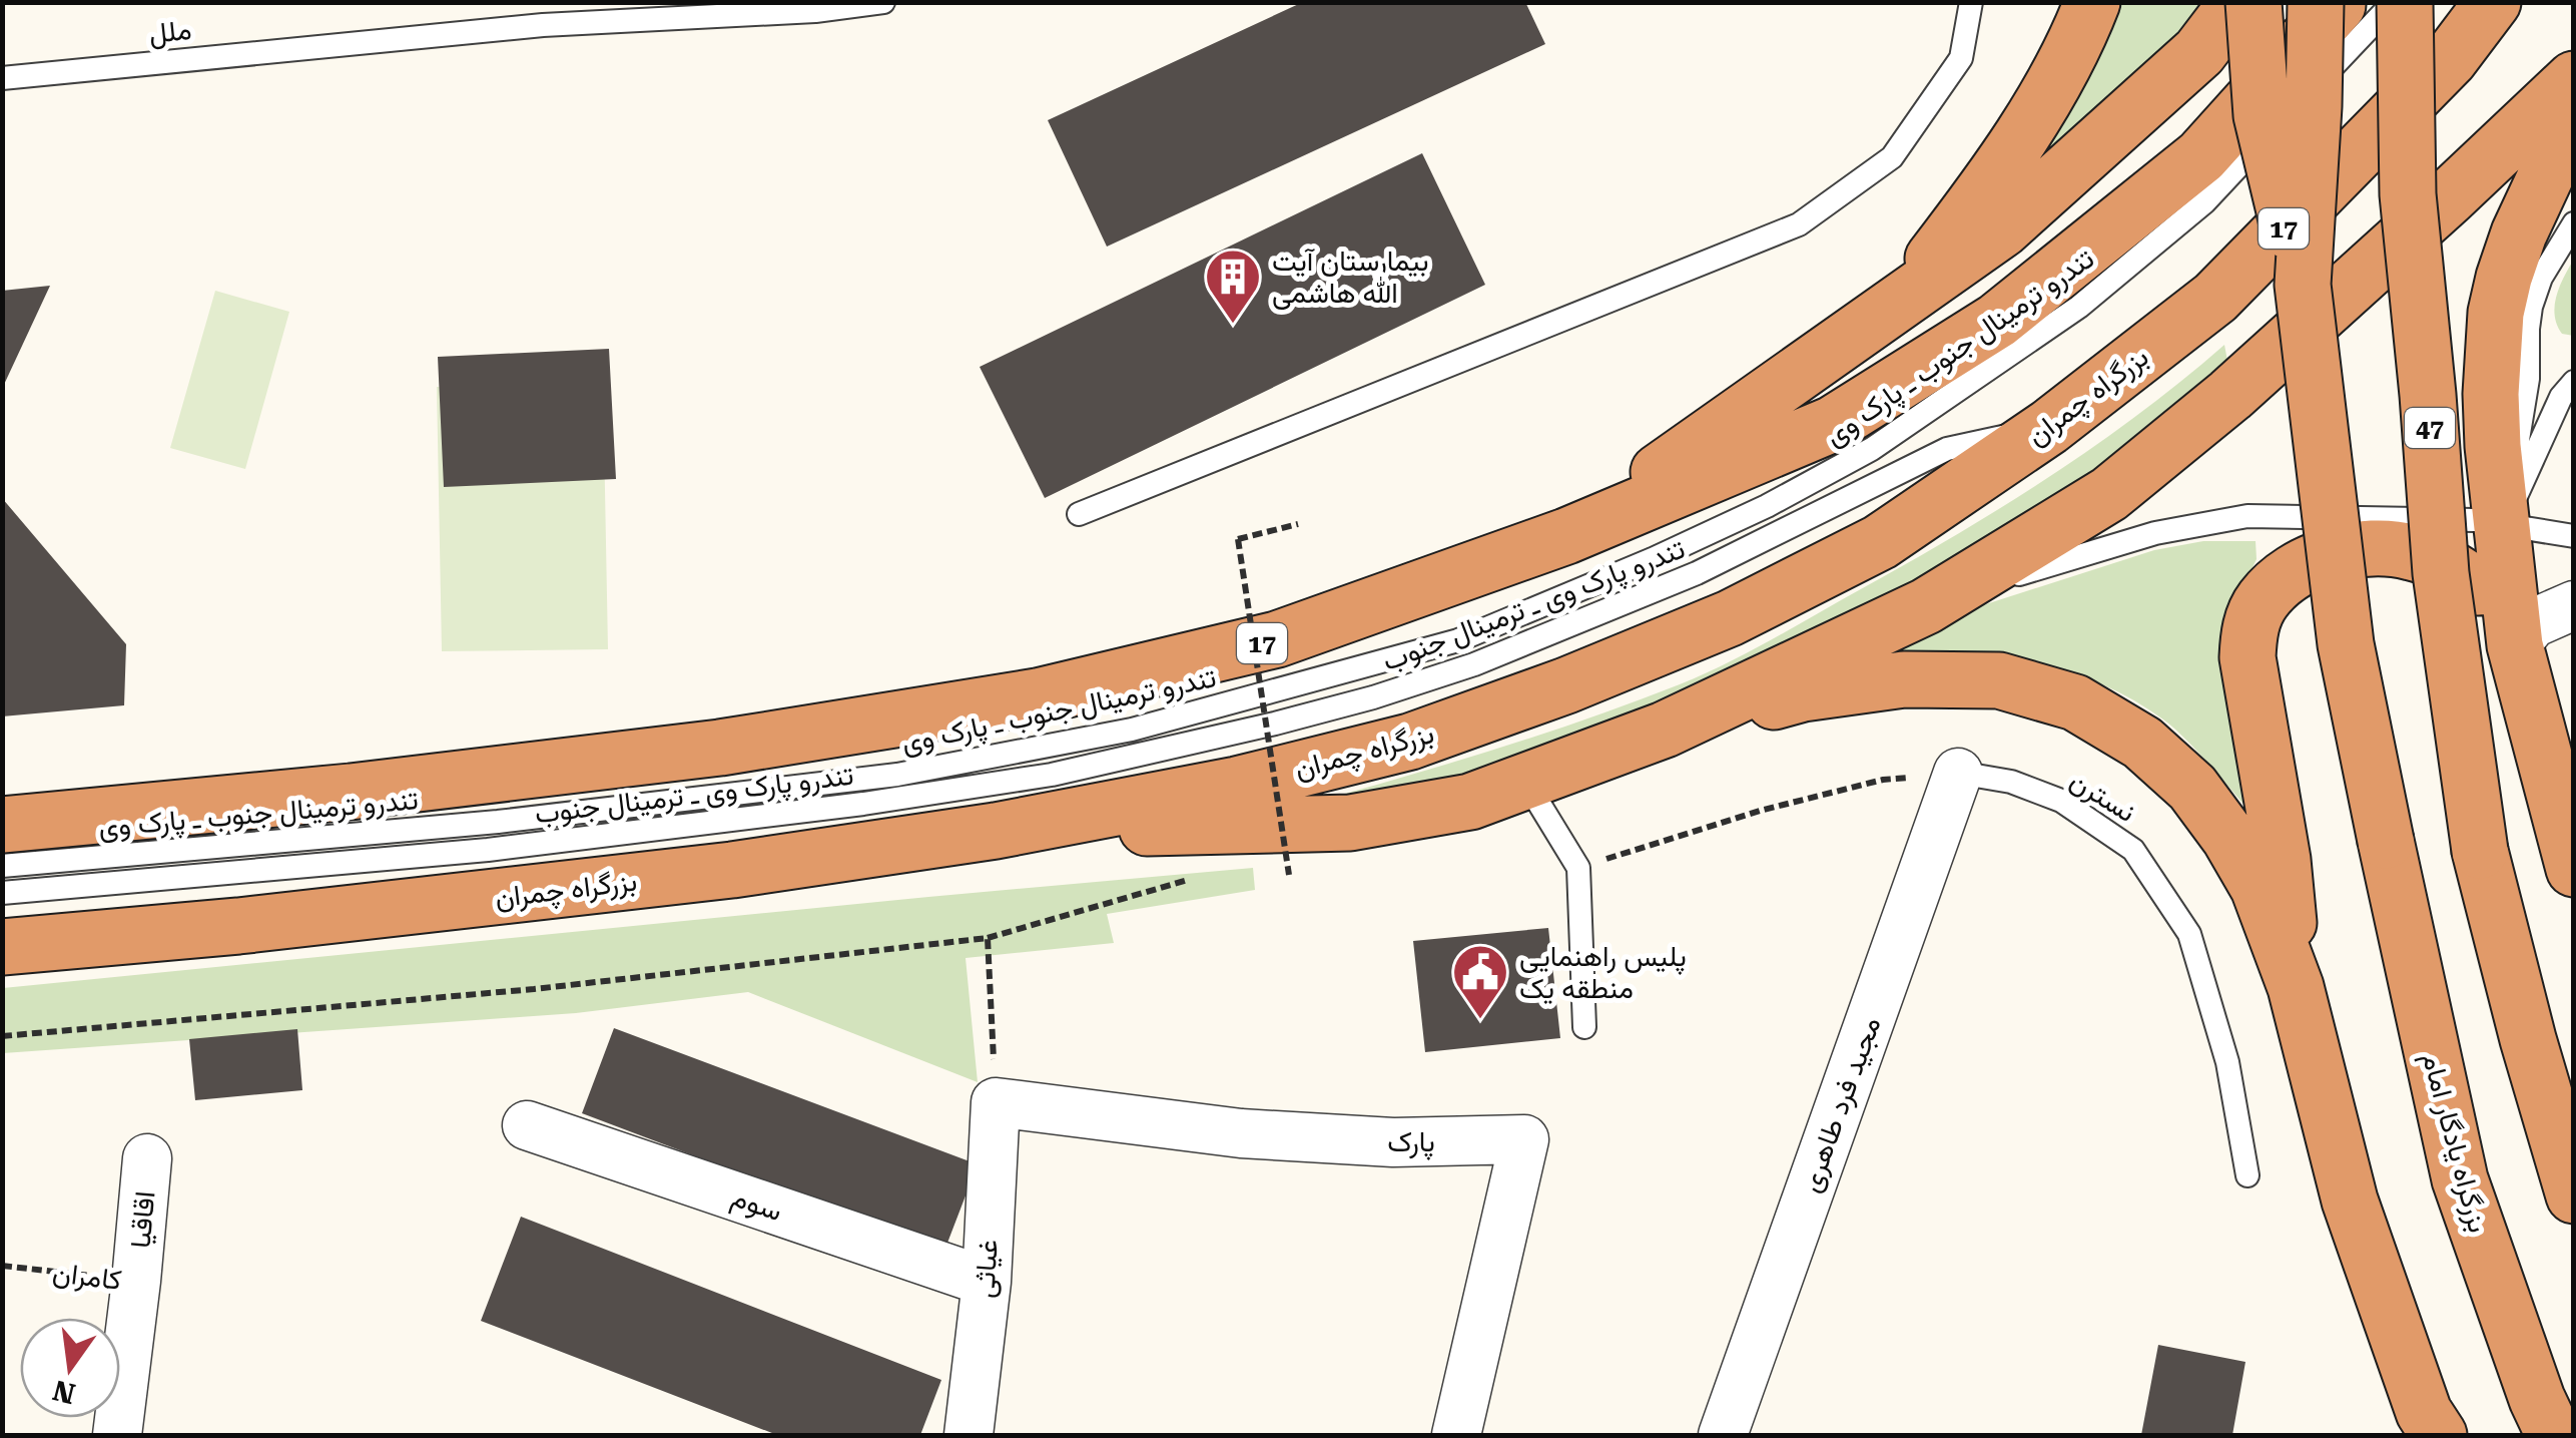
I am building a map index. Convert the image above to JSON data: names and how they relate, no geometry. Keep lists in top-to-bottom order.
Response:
{
  "streets": {
    "highway": [
      "17",
      "بزرگراه چمران",
      "47",
      "بزرگراه یادگار امام"
    ],
    "street": [
      "مجید فرد طاهری",
      "پارک",
      "سوم",
      "اقاقیا",
      "غیاثی",
      "کامران"
    ],
    "lane": [
      "ملل",
      "تندرو ترمینال جنوب ـ پارک وی",
      "تندرو پارک وی ـ ترمینال جنوب",
      "نسترن"
    ]
  },
  "crossings": [
    ["بزرگراه چمران", "تندرو پارک وی ـ ترمینال جنوب"],
    ["نسترن", "مجید فرد طاهری"],
    ["پارک", "غیاثی"],
    ["سوم", "غیاثی"],
    ["اقاقیا", "کامران"]
  ],
  "places": {
    "building": ["بیمارستان آیت الله هاشمی"],
    "public building": ["پلیس راهنمایی منطقه یک"]
  },
  "north": "bottom"
}
